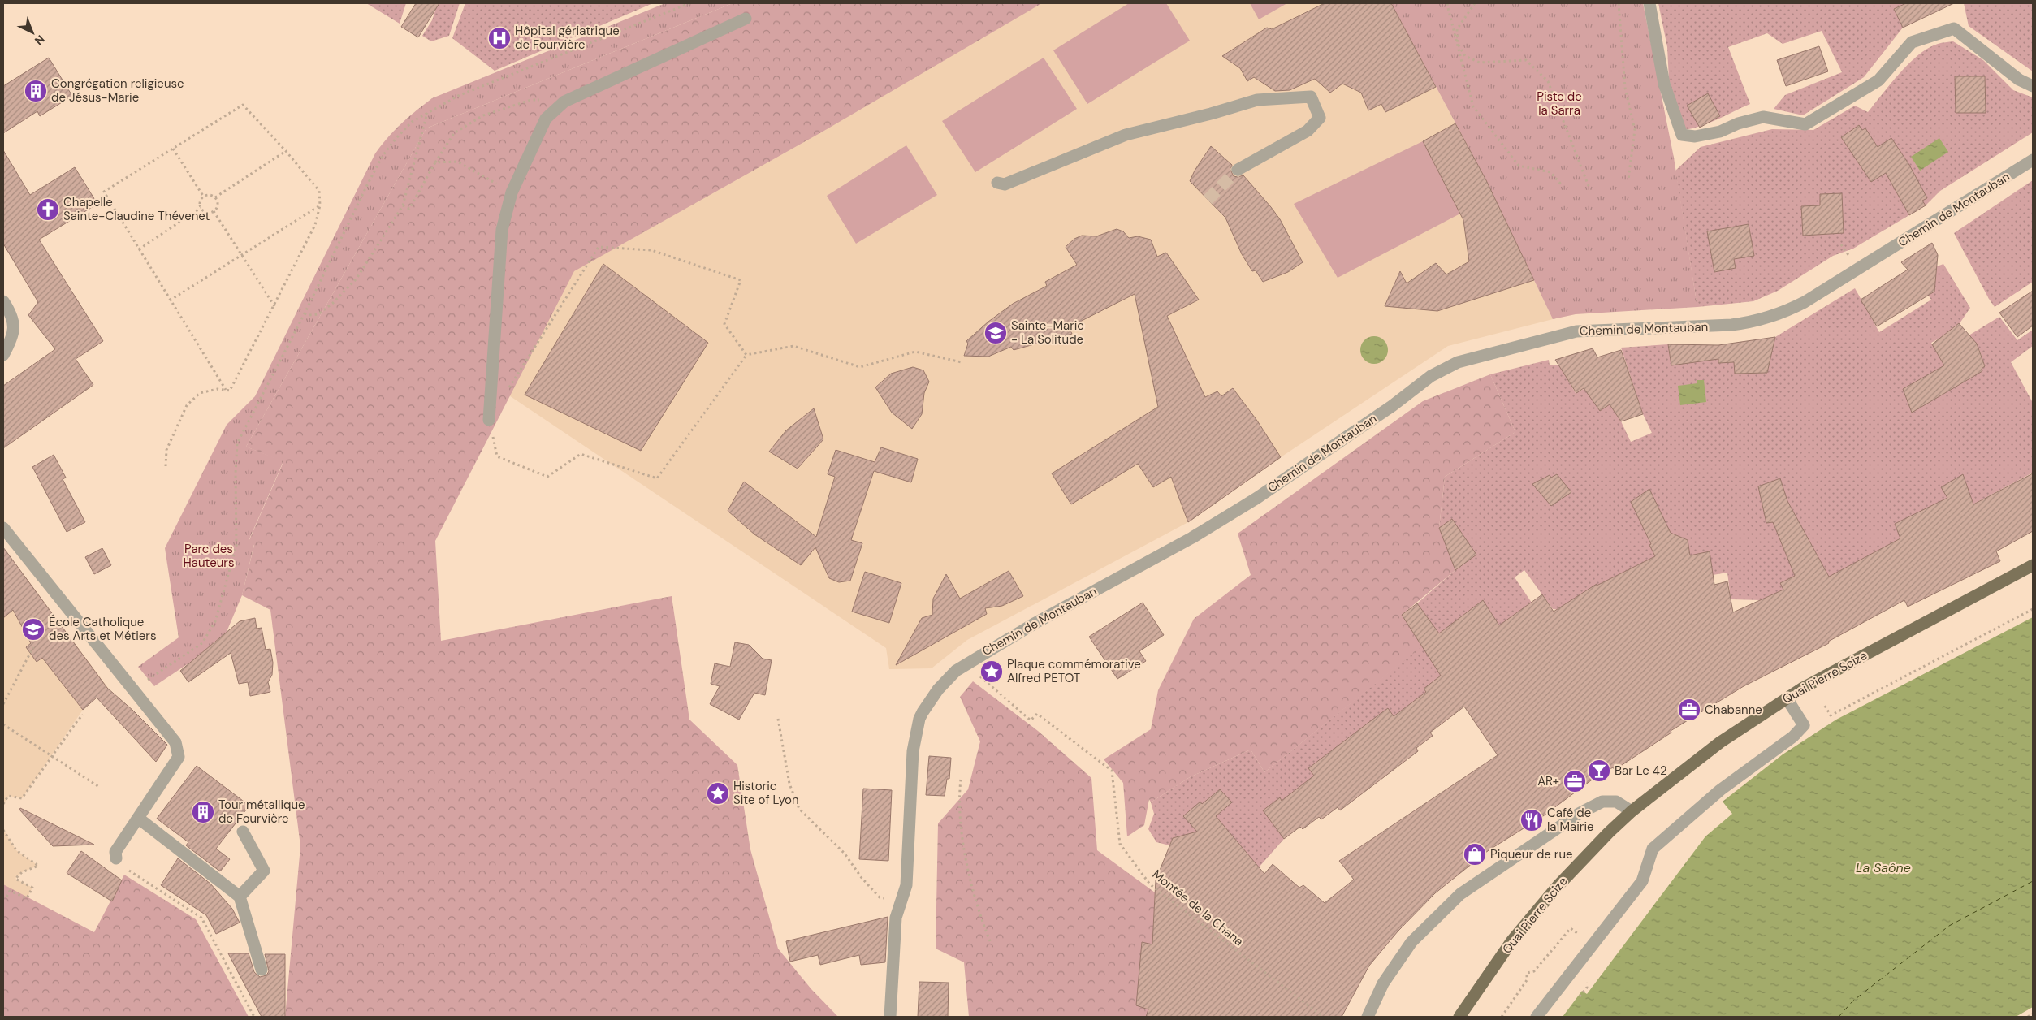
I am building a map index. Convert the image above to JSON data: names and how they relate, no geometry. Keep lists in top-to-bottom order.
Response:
{
  "streets": {
    "main road": ["Quai Pierre Scize"],
    "street": ["Chemin de Montauban"],
    "path": ["Montée de la Chana"]
  },
  "water": ["La Saône"],
  "parks": ["Piste de la Sarra", "Parc des Hauteurs"],
  "places": {
    "hospital": ["Hôpital gériatrique de Fourvière"],
    "building": ["Congrégation religieuse de Jésus-Marie", "Tour métallique de Fourvière"],
    "church": ["Chapelle Sainte-Claudine Thévenet"],
    "school or university": ["Sainte-Marie - La Solitude", "École Catholique des Arts et Métiers"],
    "place": ["Plaque commémorative Alfred PETOT", "Historic Site of Lyon"],
    "office": ["Chabanne", "AR+"],
    "bar": ["Bar Le 42"],
    "restaurant": ["Café de la Mairie"],
    "shop": ["Piqueur de rue"]
  },
  "north": "bottom right"
}
